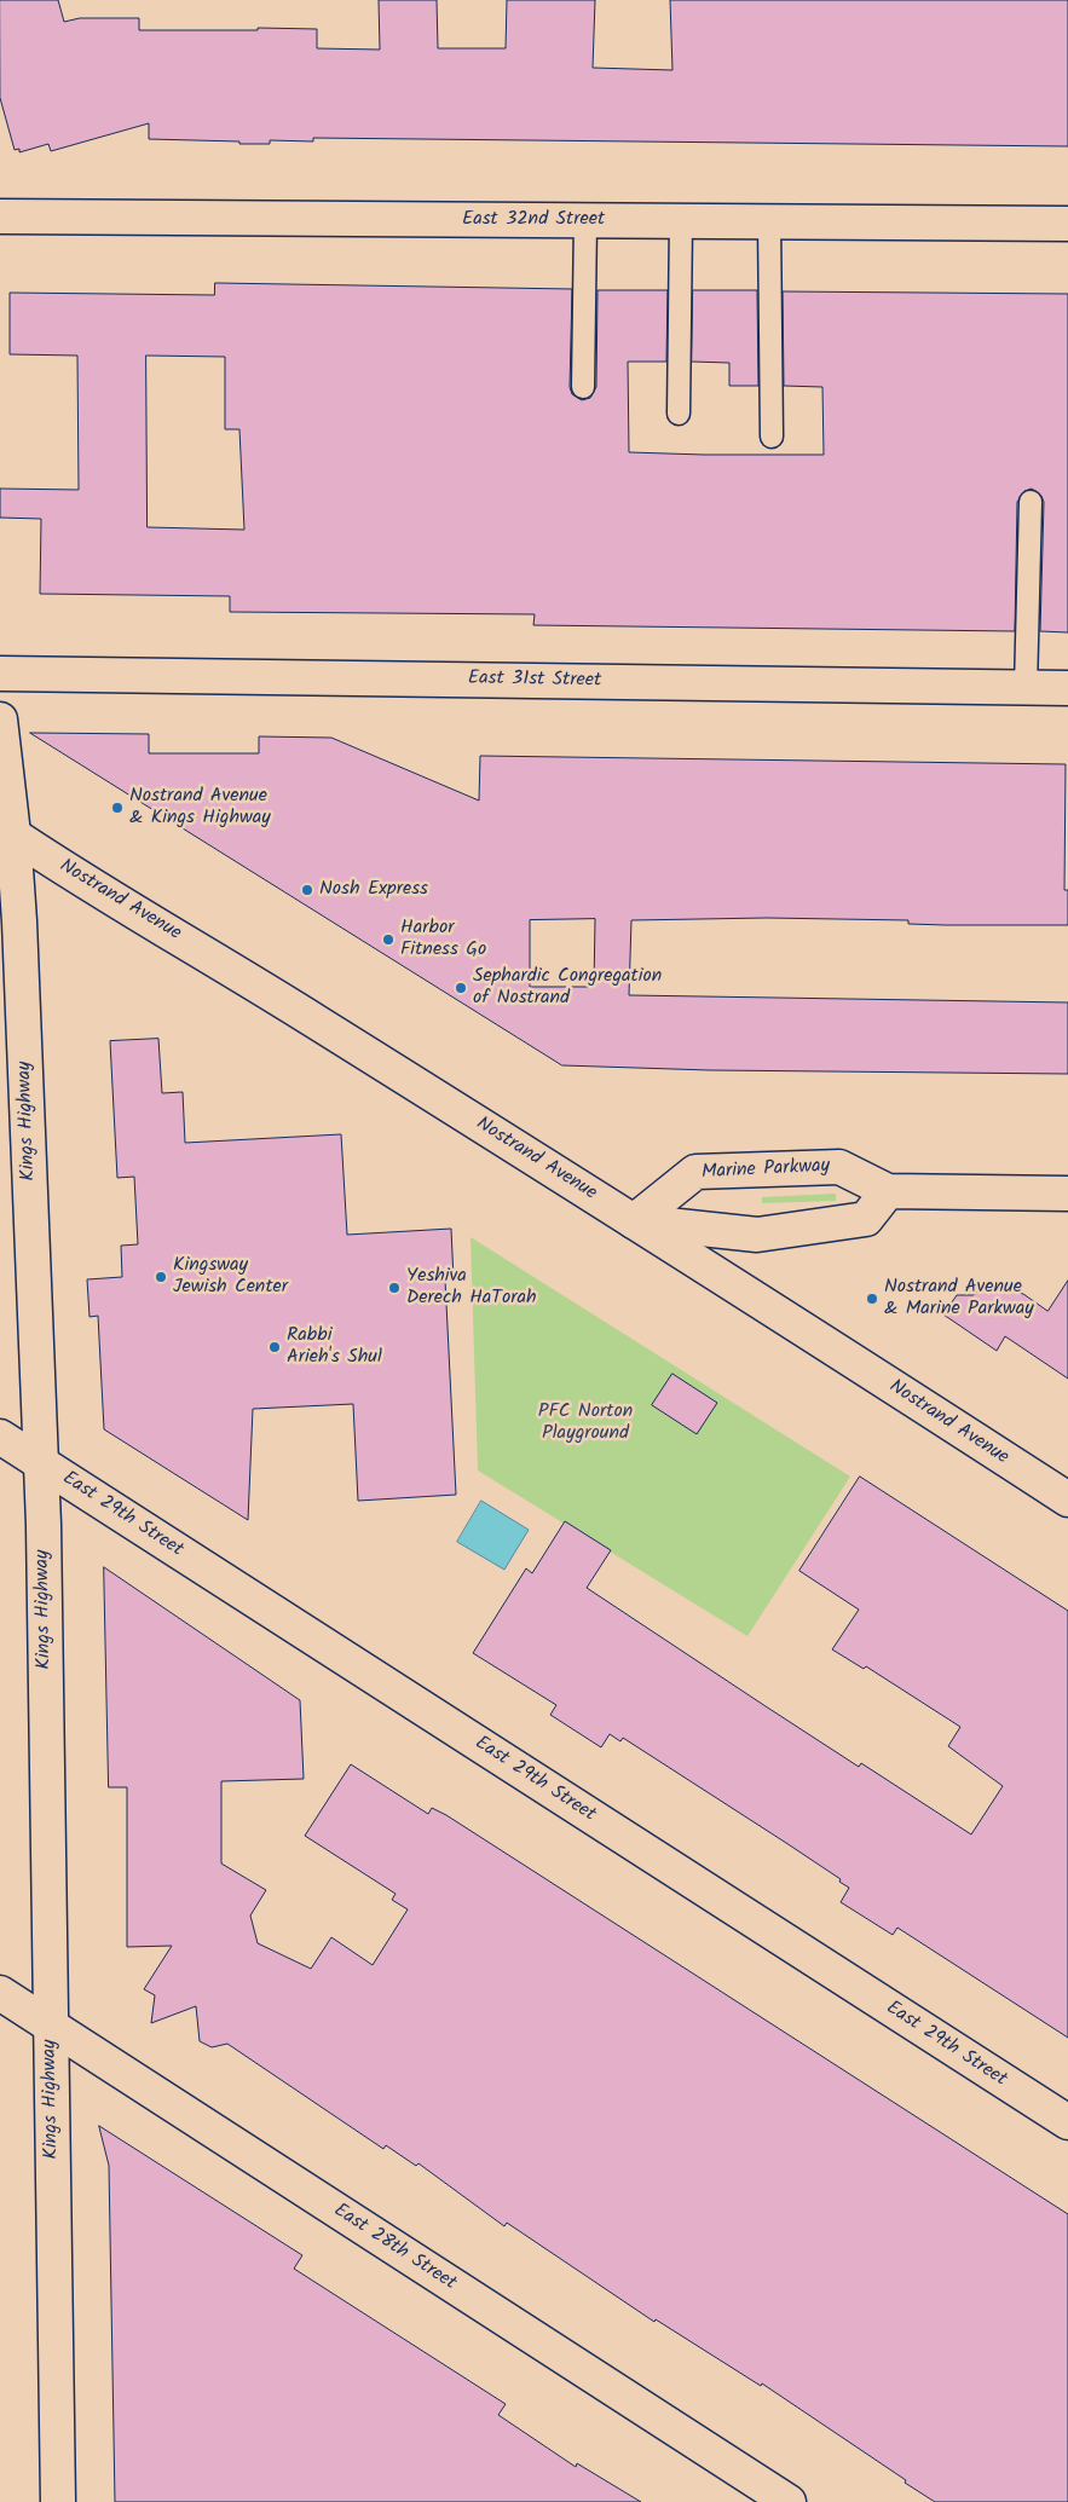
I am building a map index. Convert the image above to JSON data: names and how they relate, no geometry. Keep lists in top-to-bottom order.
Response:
{
  "streets": {
    "street": [
      "East 32nd Street",
      "East 31st Street",
      "Nostrand Avenue",
      "Kings Highway",
      "Marine Parkway",
      "East 29th Street",
      "East 28th Street"
    ]
  },
  "crossings": [
    ["Nostrand Avenue", "Kings Highway"],
    ["Nostrand Avenue", "Marine Parkway"],
    ["Kings Highway", "East 29th Street"],
    ["Kings Highway", "East 28th Street"]
  ],
  "parks": ["PFC Norton Playground"],
  "places": [
    "Nostrand Avenue & Kings Highway",
    "Nosh Express",
    "Harbor Fitness Go",
    "Sephardic Congregation of Nostrand",
    "Kingsway Jewish Center",
    "Yeshiva Derech HaTorah",
    "Nostrand Avenue & Marine Parkway",
    "Rabbi Arieh's Shul"
  ]
}
